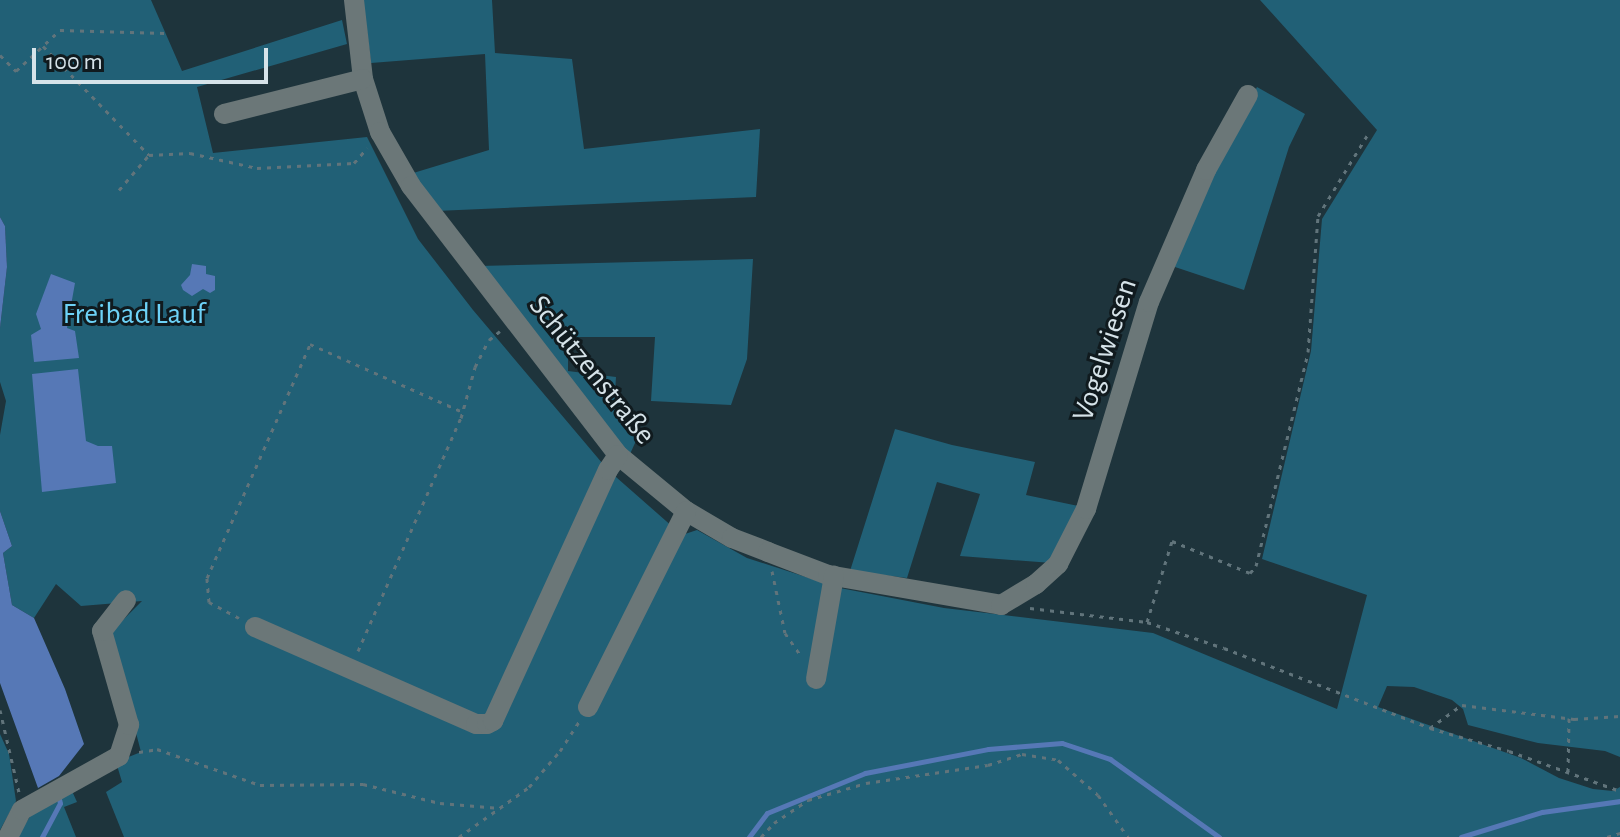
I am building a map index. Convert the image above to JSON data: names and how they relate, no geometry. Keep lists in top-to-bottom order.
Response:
{
  "streets": {
    "street": ["Vogelwiesen", "Schützenstraße"]
  },
  "crossings": [
    ["Vogelwiesen", "Schützenstraße"]
  ],
  "parks": ["Freibad Lauf"],
  "scale_bar": "100 m"
}
